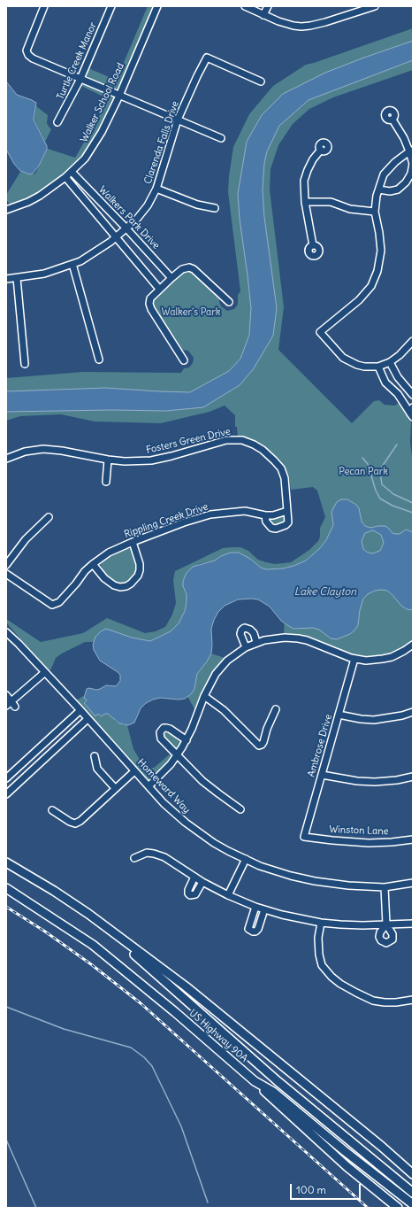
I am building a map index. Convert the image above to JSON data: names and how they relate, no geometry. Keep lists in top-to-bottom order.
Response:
{
  "streets": {
    "main road": ["US Highway 90A"],
    "street": [
      "Turtle Creek Manor",
      "Walker School Road",
      "Clarenda Falls Drive",
      "Walkers Park Drive",
      "Fosters Green Drive",
      "Rippling Creek Drive",
      "Ambrose Drive",
      "Homeward Way",
      "Winston Lane"
    ]
  },
  "crossings": [
    ["Walker School Road", "Walkers Park Drive"],
    ["Clarenda Falls Drive", "Walkers Park Drive"],
    ["Fosters Green Drive", "Rippling Creek Drive"],
    ["Ambrose Drive", "Winston Lane"]
  ],
  "water": ["Lake Clayton"],
  "parks": ["Walker's Park", "Pecan Park"],
  "scale_bar": "100 m"
}
